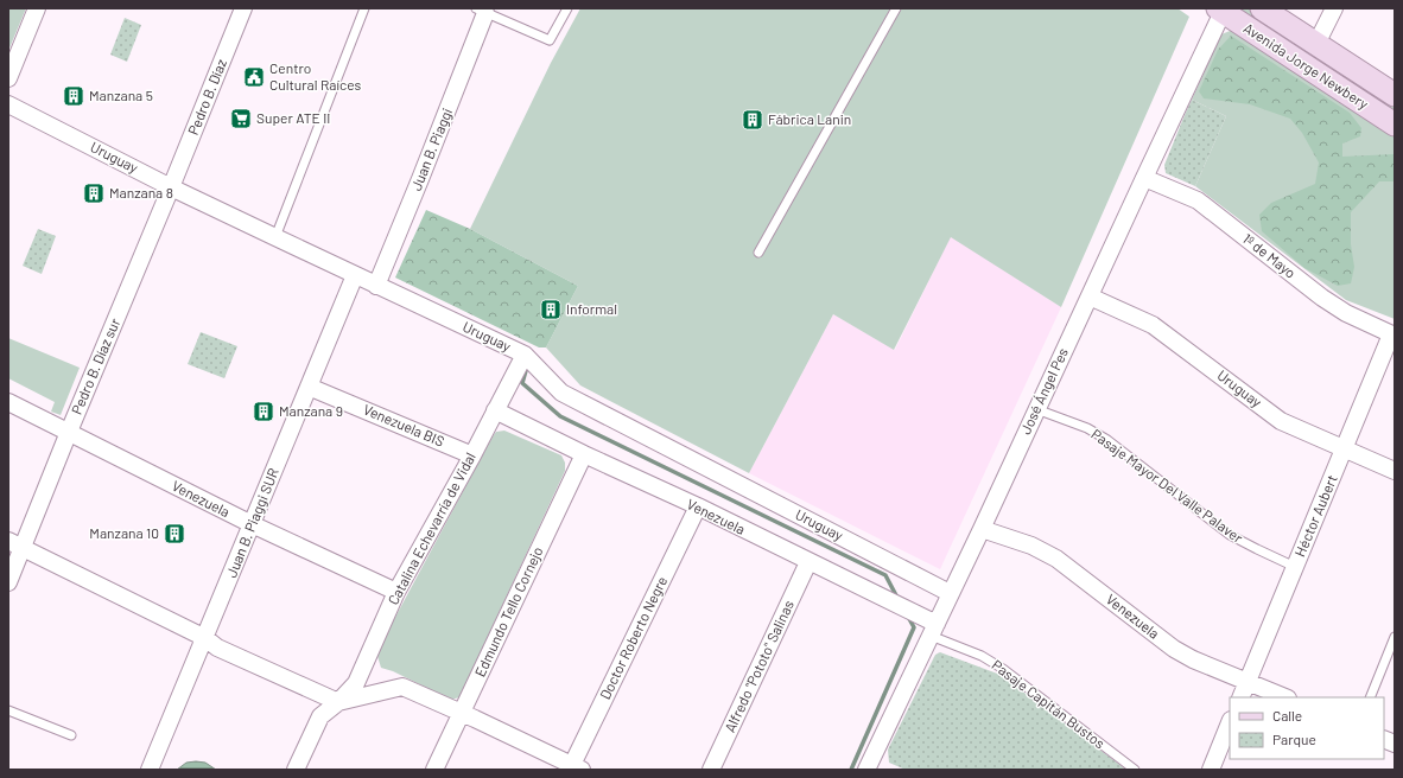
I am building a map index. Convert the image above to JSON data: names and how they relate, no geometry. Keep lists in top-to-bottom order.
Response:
{
  "streets": {
    "main road": ["Avenida Jorge Newbery"],
    "street": [
      "Pedro B. Díaz",
      "Juan B. Piaggi",
      "Uruguay",
      "1º de Mayo",
      "Pedro B. Díaz sur",
      "José Ángel Pes",
      "Venezuela BIS",
      "Venezuela",
      "Héctor Aubert",
      "Juan B. Piaggi SUR",
      "Catalina Echevarría de Vidal",
      "Edmundo Tello Cornejo",
      "Doctor Roberto Negre",
      "Alfredo \"Pototo\" Salinas"
    ],
    "lane": ["Pasaje Mayor Del Valle Palaver", "Pasaje Capitán Bustos"]
  },
  "crossings": [
    ["Avenida Jorge Newbery", "José Ángel Pes"],
    ["Pedro B. Díaz", "Uruguay"],
    ["Pedro B. Díaz", "Pedro B. Díaz sur"],
    ["Juan B. Piaggi", "Uruguay"],
    ["Uruguay", "Pedro B. Díaz sur"],
    ["Uruguay", "José Ángel Pes"],
    ["Uruguay", "Héctor Aubert"],
    ["Uruguay", "Juan B. Piaggi SUR"],
    ["Uruguay", "Catalina Echevarría de Vidal"],
    ["1º de Mayo", "José Ángel Pes"],
    ["1º de Mayo", "Héctor Aubert"],
    ["Pedro B. Díaz sur", "Venezuela"],
    ["José Ángel Pes", "Pasaje Mayor Del Valle Palaver"],
    ["José Ángel Pes", "Venezuela"],
    ["José Ángel Pes", "Pasaje Capitán Bustos"],
    ["Venezuela BIS", "Juan B. Piaggi SUR"],
    ["Venezuela BIS", "Catalina Echevarría de Vidal"],
    ["Pasaje Mayor Del Valle Palaver", "Héctor Aubert"],
    ["Venezuela", "Héctor Aubert"],
    ["Venezuela", "Juan B. Piaggi SUR"],
    ["Venezuela", "Catalina Echevarría de Vidal"],
    ["Venezuela", "Edmundo Tello Cornejo"],
    ["Venezuela", "Doctor Roberto Negre"],
    ["Venezuela", "Alfredo \"Pototo\" Salinas"],
    ["Venezuela", "Pasaje Capitán Bustos"]
  ],
  "places": {
    "public building": ["Centro Cultural Raíces"],
    "building": [
      "Manzana 5",
      "Fábrica Lanin",
      "Manzana 8",
      "Informal",
      "Manzana 9",
      "Manzana 10"
    ],
    "supermarket": ["Super ATE II"]
  },
  "legend": ["Calle", "Parque"]
}
